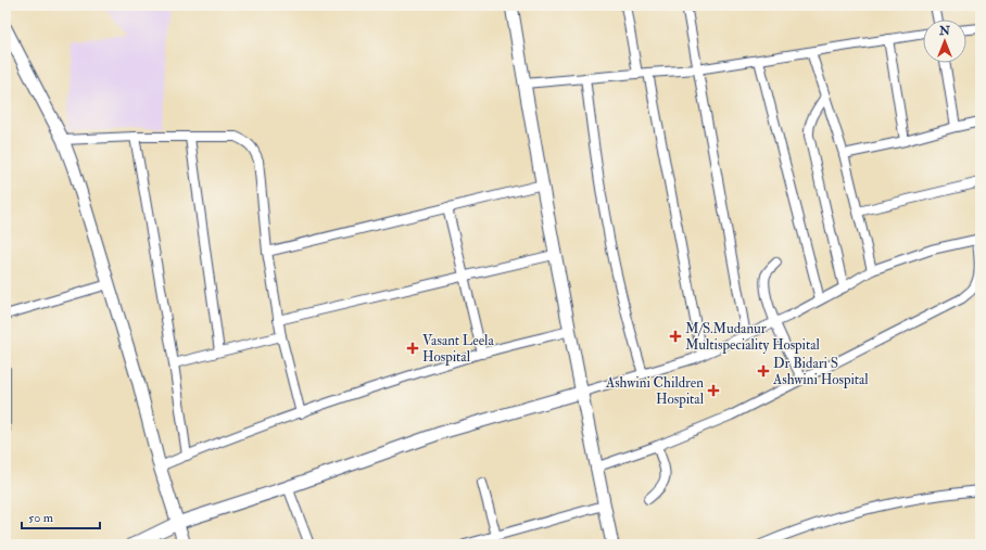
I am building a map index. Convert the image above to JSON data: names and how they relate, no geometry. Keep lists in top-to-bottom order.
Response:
{
  "places": {
    "health": [
      "M/S.Mudanur Multispeciality Hospital",
      "Vasant Leela Hospital",
      "Dr Bidari S Ashwini Hospital",
      "Ashwini Children Hospital"
    ]
  },
  "scale_bar": "50 m",
  "north": "top"
}
